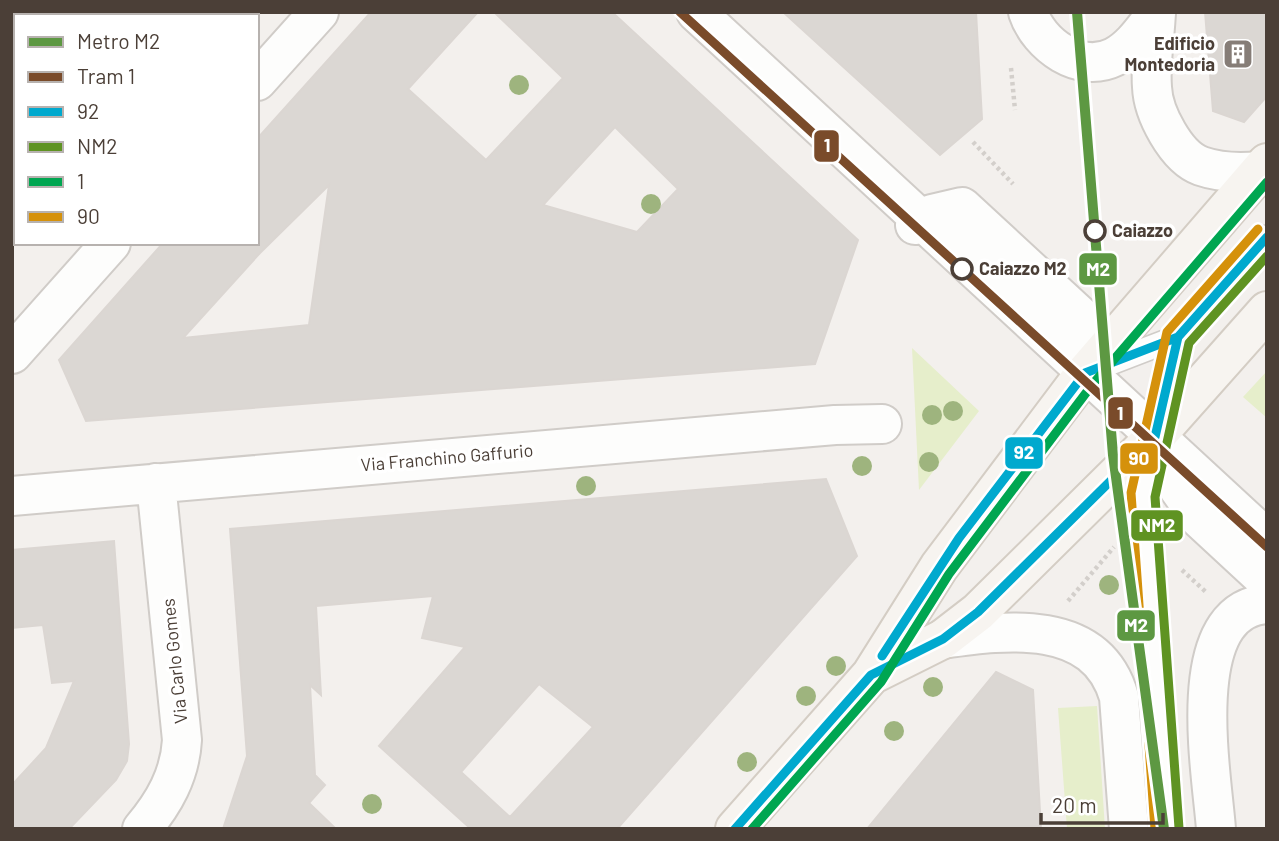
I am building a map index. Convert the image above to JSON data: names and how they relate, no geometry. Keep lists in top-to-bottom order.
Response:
{
  "streets": {
    "street": ["Via Franchino Gaffurio", "Via Carlo Gomes"]
  },
  "crossings": [
    ["Via Franchino Gaffurio", "Via Carlo Gomes"]
  ],
  "places": {
    "building": ["Edificio Montedoria"],
    "other": ["Caiazzo", "Caiazzo M2"]
  },
  "lines": [
    "metro line M2",
    "tram line 1",
    "transit line 1",
    "transit line 90",
    "transit line 92",
    "transit line NM2"
  ],
  "legend": [
    "Metro M2",
    "Tram 1",
    "92",
    "NM2",
    "1",
    "90"
  ],
  "scale_bar": "20 m"
}
